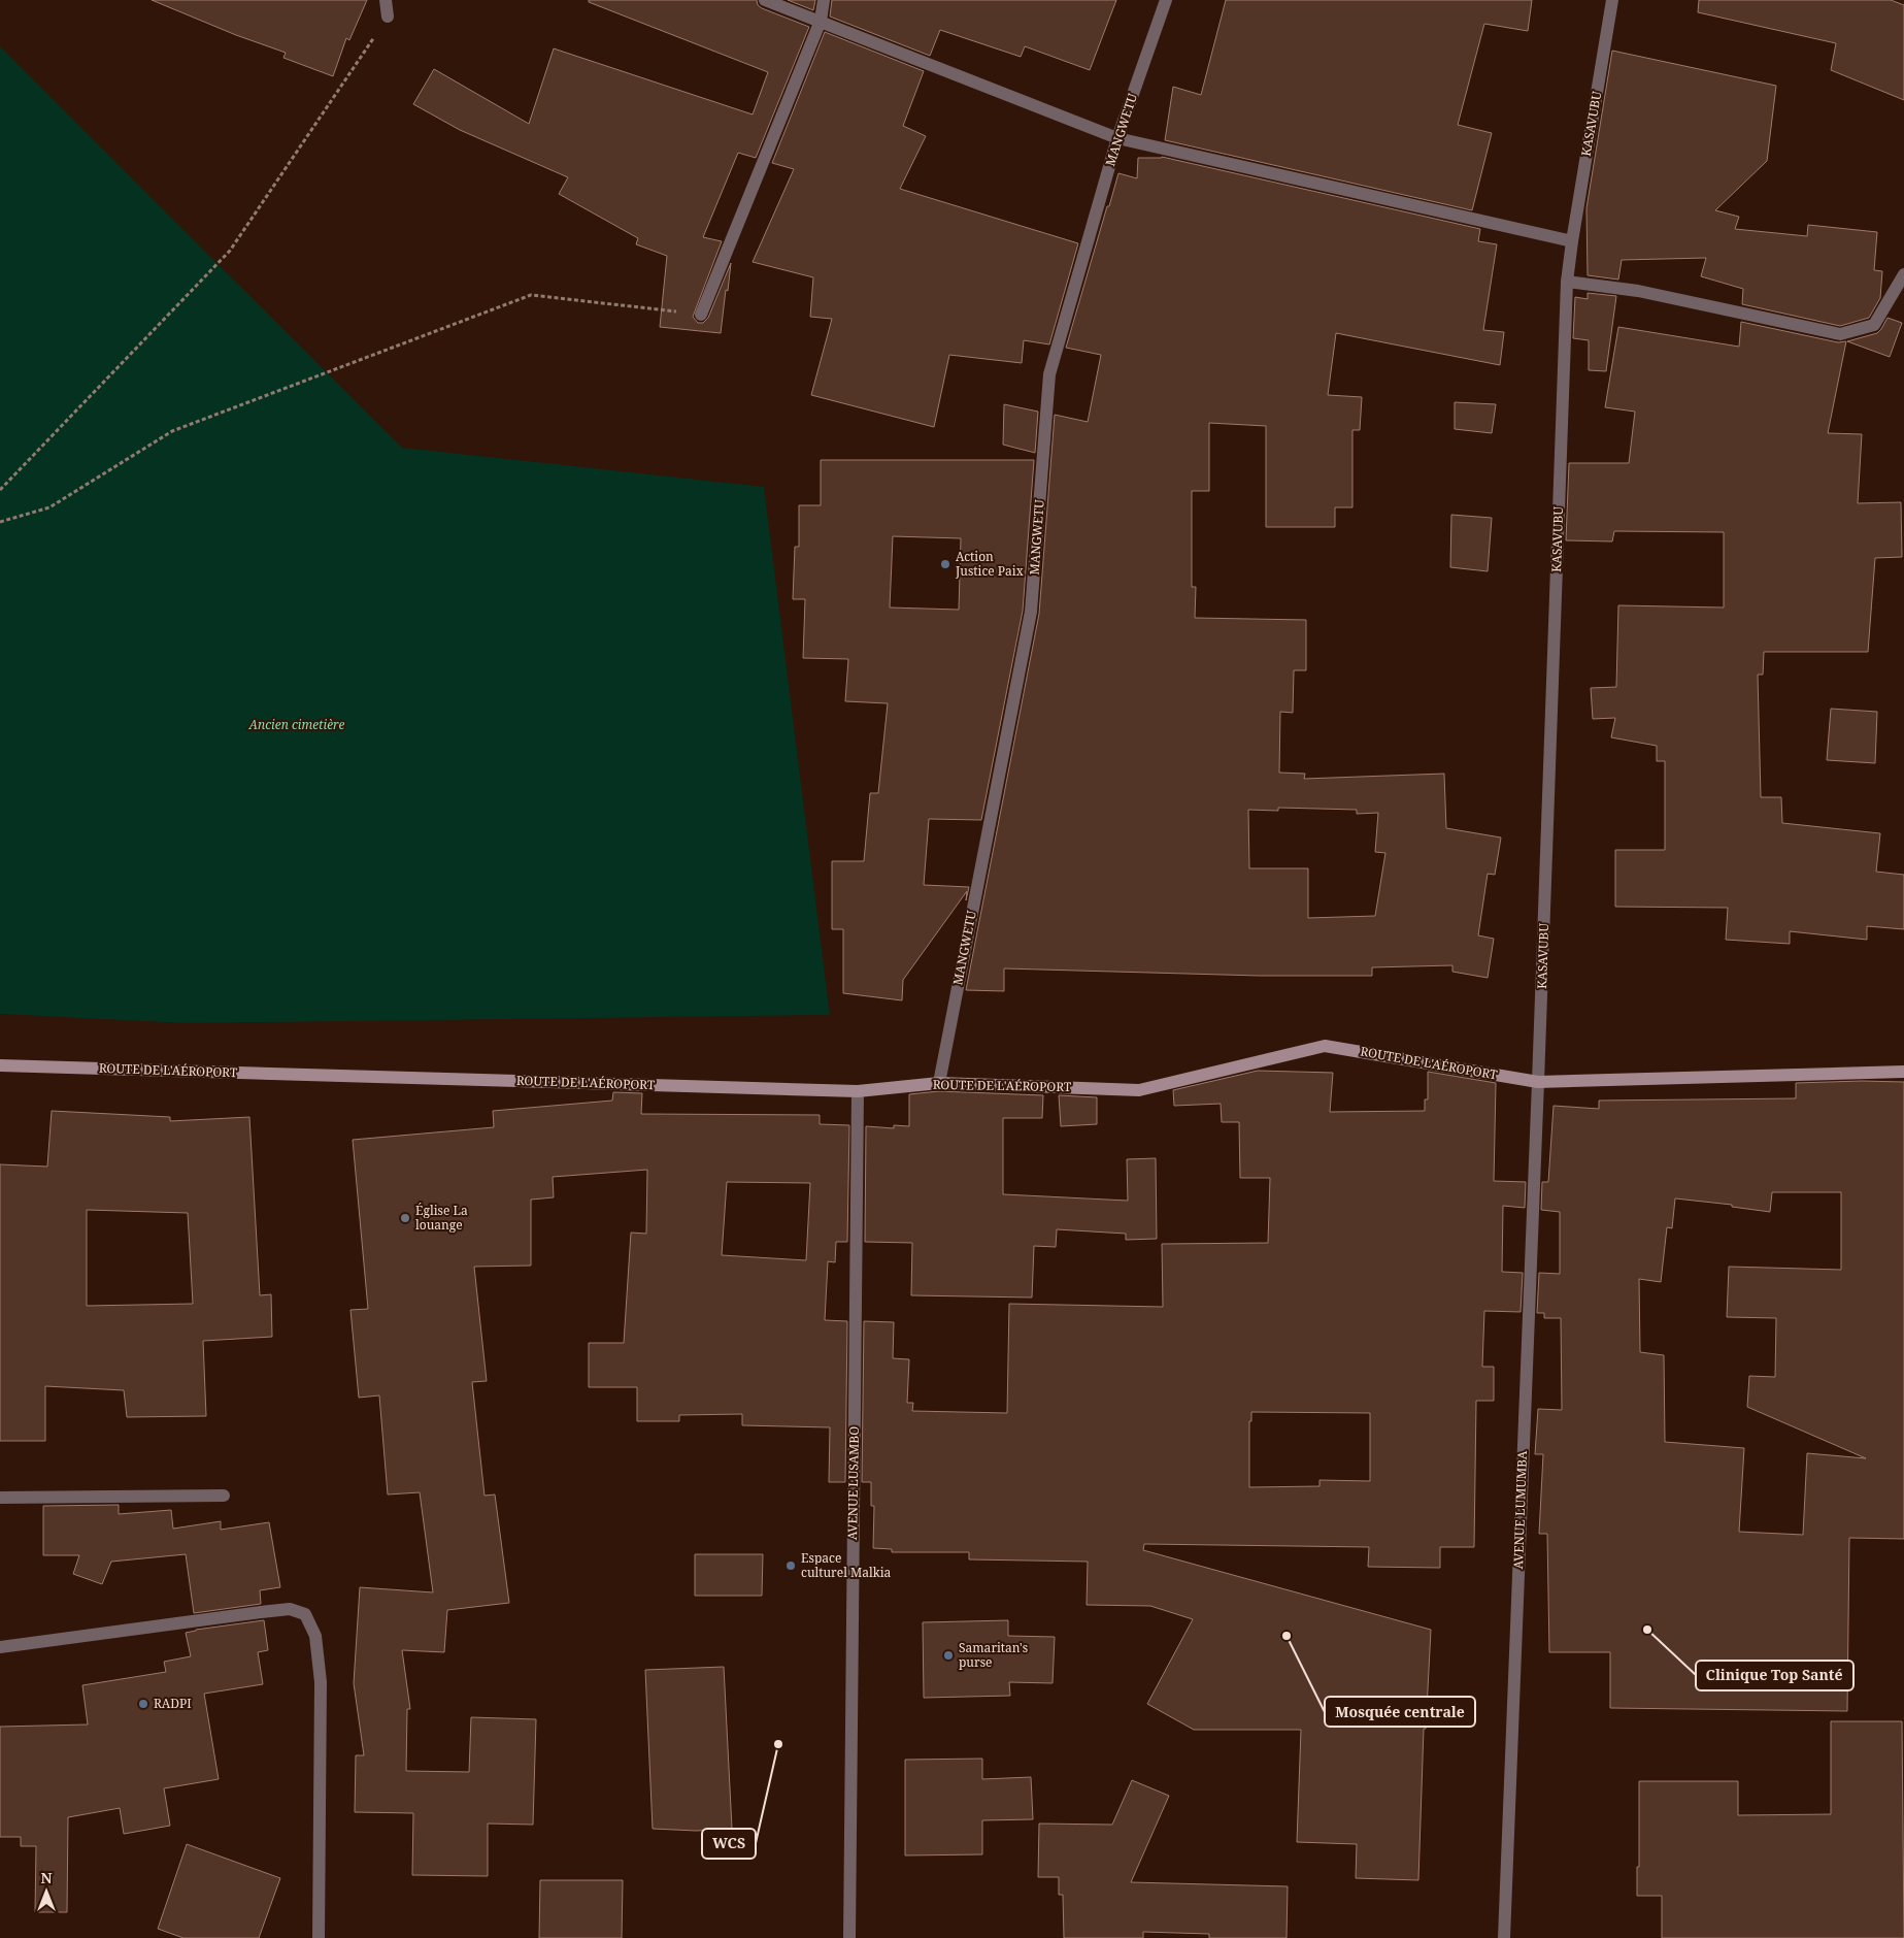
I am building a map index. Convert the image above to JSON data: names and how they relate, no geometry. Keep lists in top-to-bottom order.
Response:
{
  "streets": {
    "street": [
      "KASAVUBU",
      "MANGWETU",
      "ROUTE DE L'AÉROPORT",
      "AVENUE LUSAMBO",
      "AVENUE LUMUMBA"
    ]
  },
  "crossings": [
    ["KASAVUBU", "ROUTE DE L'AÉROPORT"],
    ["KASAVUBU", "AVENUE LUMUMBA"],
    ["MANGWETU", "ROUTE DE L'AÉROPORT"],
    ["ROUTE DE L'AÉROPORT", "AVENUE LUSAMBO"],
    ["ROUTE DE L'AÉROPORT", "AVENUE LUMUMBA"]
  ],
  "parks": ["Ancien cimetière"],
  "places": [
    "Action Justice Paix",
    "Église La louange",
    "Espace culturel Malkia",
    "Clinique Top Santé",
    "Mosquée centrale",
    "Samaritan's purse",
    "RADPI",
    "WCS"
  ],
  "north": "top"
}
